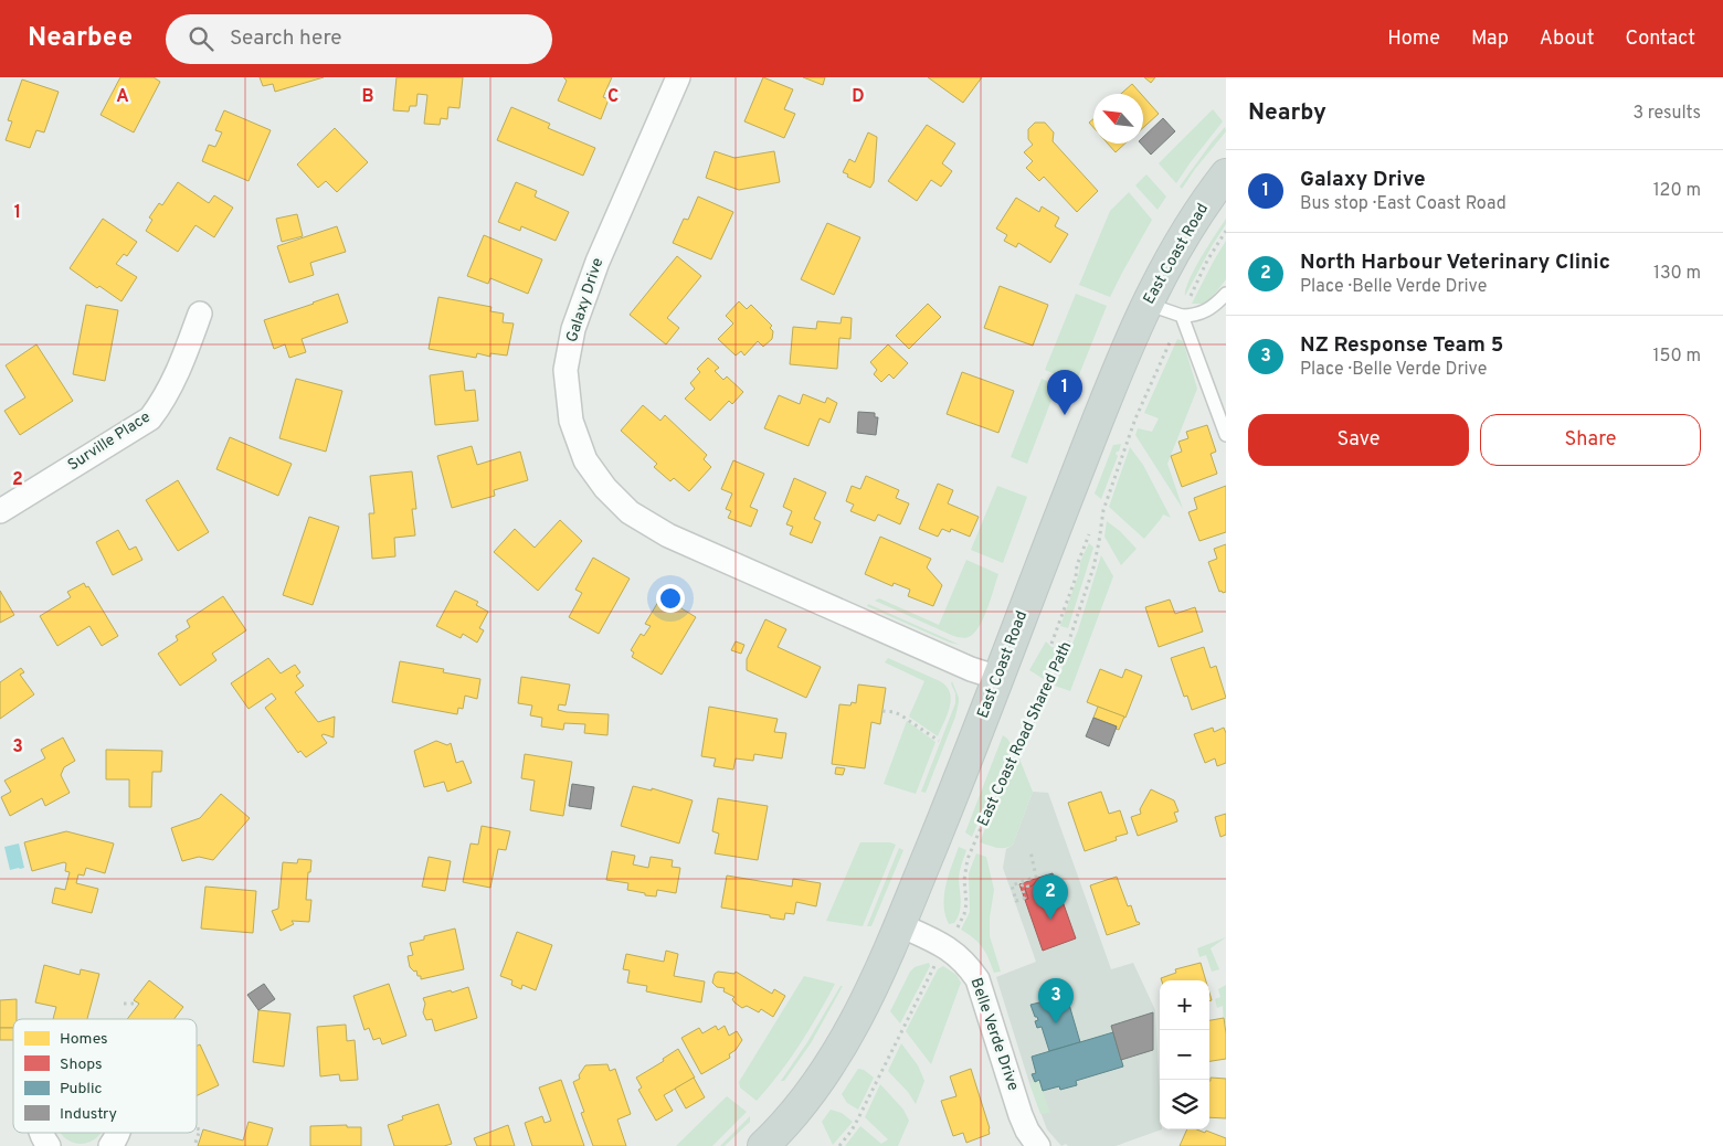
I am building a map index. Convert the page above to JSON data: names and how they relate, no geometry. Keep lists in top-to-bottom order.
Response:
{
  "streets": {
    "main road": ["East Coast Road"],
    "street": ["Galaxy Drive", "Surville Place", "Belle Verde Drive"],
    "path": ["East Coast Road Shared Path"]
  },
  "crossings": [
    ["East Coast Road", "Galaxy Drive"],
    ["East Coast Road", "Belle Verde Drive"]
  ],
  "legend": [
    "Homes",
    "Shops",
    "Public",
    "Industry"
  ],
  "north": "top left",
  "page": {
    "header": "Nearbee",
    "search": "Search here",
    "nav": [
      "Home",
      "Map",
      "About",
      "Contact"
    ],
    "heading": ["Nearby", "3 results"],
    "list": [
      {
        "mark": "1",
        "name": "Galaxy Drive",
        "note": "Bus stop · East Coast Road",
        "value": "120 m"
      },
      {
        "mark": "2",
        "name": "North Harbour Veterinary Clinic",
        "note": "Place · Belle Verde Drive",
        "value": "130 m"
      },
      {
        "mark": "3",
        "name": "NZ Response Team 5",
        "note": "Place · Belle Verde Drive",
        "value": "150 m"
      }
    ],
    "pins": ["1", "2", "3"],
    "buttons": ["Save", "Share"],
    "map_buttons": ["+", "−"]
  },
  "grid": {
    "columns": [
      "A",
      "B",
      "C",
      "D"
    ],
    "rows": ["1", "2", "3"]
  }
}
